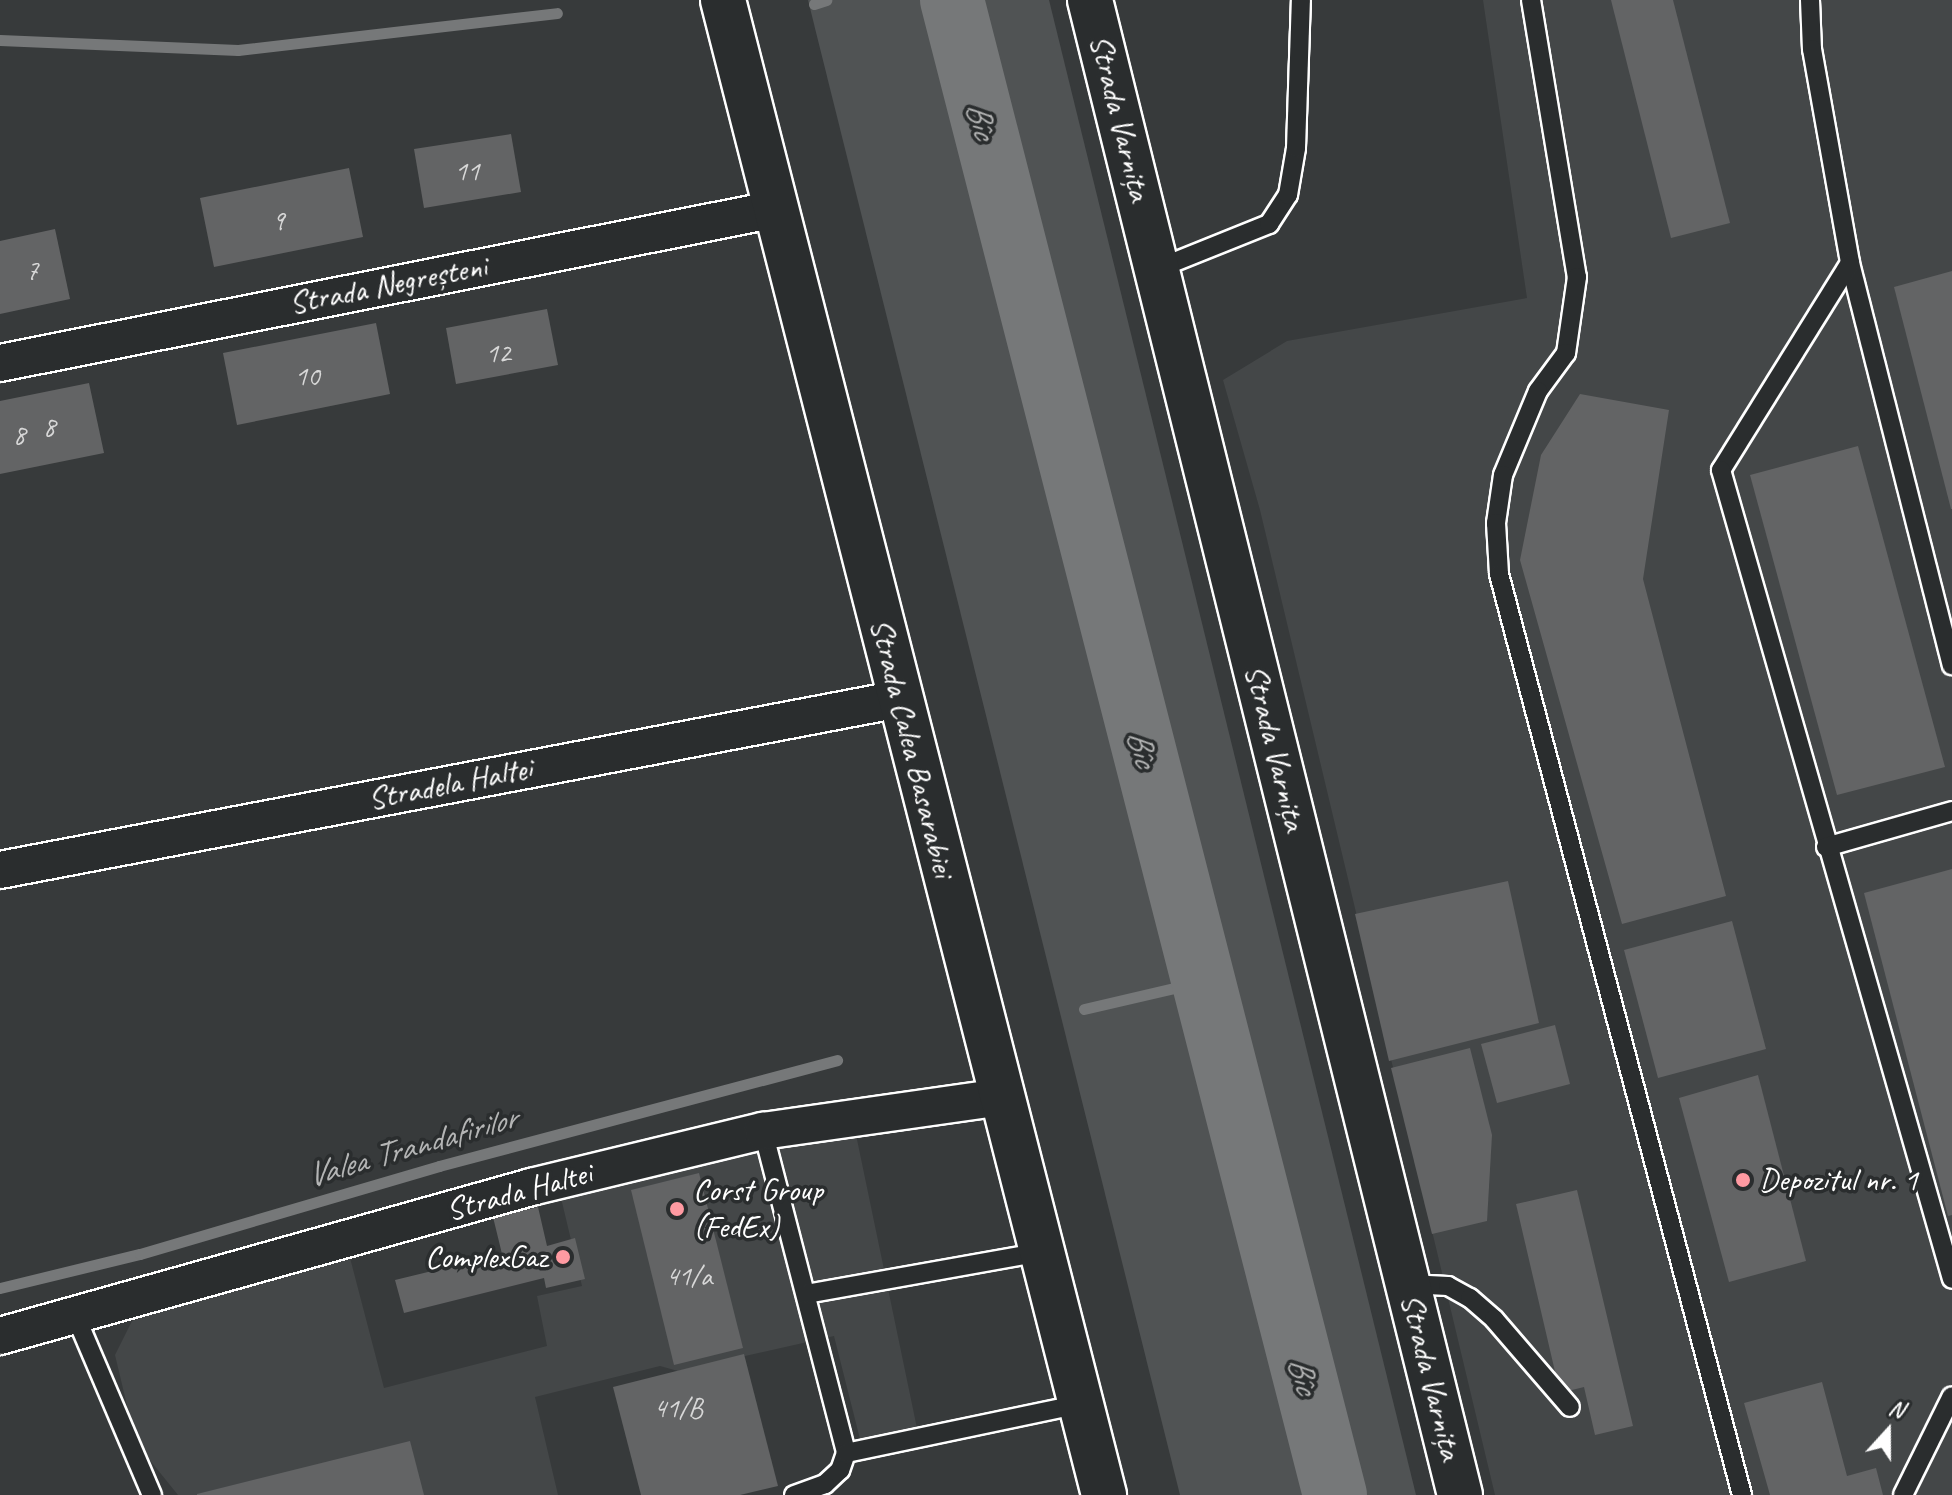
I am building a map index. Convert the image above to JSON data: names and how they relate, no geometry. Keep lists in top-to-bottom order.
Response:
{
  "streets": {
    "main road": ["Strada Varnița", "Strada Calea Basarabiei"],
    "street": ["Strada Negreșteni", "Stradela Haltei", "Strada Haltei"]
  },
  "crossings": [
    ["Strada Negreșteni", "Strada Calea Basarabiei"],
    ["Strada Calea Basarabiei", "Stradela Haltei"],
    ["Strada Calea Basarabiei", "Strada Haltei"]
  ],
  "water": ["Bîc", "Valea Trandafirilor"],
  "places": ["Depozitul nr. 1", "Corst Group (FedEx)", "ComplexGaz"],
  "house_numbers": [
    "11",
    "9",
    "7",
    "12",
    "10",
    "8",
    "8",
    "41/a",
    "41/B"
  ],
  "north": "top"
}
